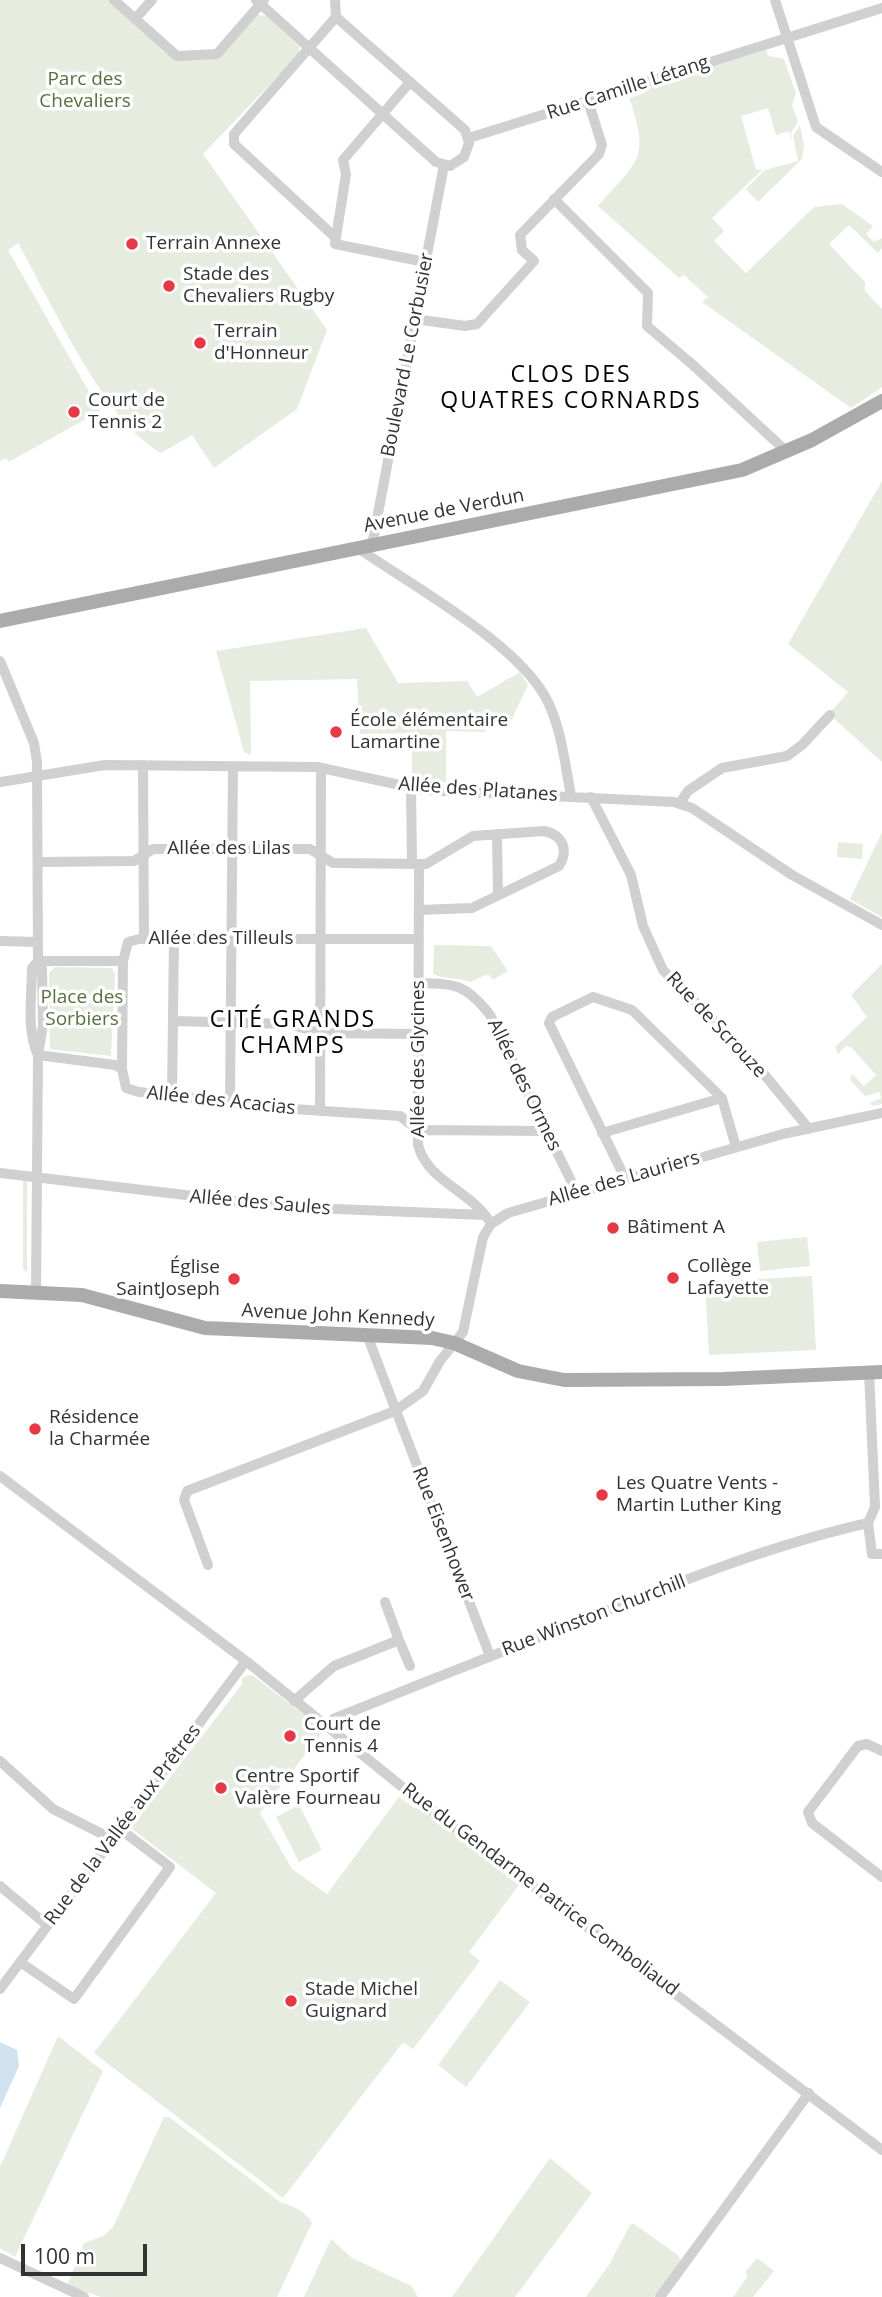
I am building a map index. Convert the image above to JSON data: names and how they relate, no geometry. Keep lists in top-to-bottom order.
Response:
{
  "streets": {
    "main road": ["Avenue de Verdun", "Avenue John Kennedy"],
    "street": [
      "Rue Camille Létang",
      "Boulevard Le Corbusier",
      "Allée des Platanes",
      "Allée des Lilas",
      "Allée des Tilleuls",
      "Rue de Scrouze",
      "Allée des Glycines",
      "Allée des Ormes",
      "Allée des Acacias",
      "Allée des Lauriers",
      "Allée des Saules",
      "Rue Eisenhower",
      "Rue Winston Churchill",
      "Rue de la Vallée aux Prêtres",
      "Rue du Gendarme Patrice Comboliaud"
    ]
  },
  "crossings": [
    ["Boulevard Le Corbusier", "Avenue de Verdun"],
    ["Allée des Platanes", "Rue de Scrouze"],
    ["Allée des Platanes", "Allée des Glycines"],
    ["Allée des Lilas", "Allée des Glycines"],
    ["Allée des Tilleuls", "Allée des Glycines"],
    ["Rue de Scrouze", "Allée des Lauriers"],
    ["Allée des Glycines", "Allée des Ormes"],
    ["Allée des Glycines", "Allée des Acacias"],
    ["Allée des Glycines", "Allée des Lauriers"],
    ["Allée des Glycines", "Allée des Saules"],
    ["Allée des Ormes", "Allée des Lauriers"],
    ["Allée des Lauriers", "Allée des Saules"],
    ["Avenue John Kennedy", "Rue Eisenhower"],
    ["Rue Eisenhower", "Rue Winston Churchill"],
    ["Rue Winston Churchill", "Rue du Gendarme Patrice Comboliaud"],
    ["Rue de la Vallée aux Prêtres", "Rue du Gendarme Patrice Comboliaud"]
  ],
  "districts": ["CLOS DES QUATRES CORNARDS", "CITÉ GRANDS CHAMPS"],
  "parks": ["Parc des Chevaliers", "Place des Sorbiers"],
  "places": [
    "Terrain Annexe",
    "Stade des Chevaliers Rugby",
    "Terrain d'Honneur",
    "Court de Tennis 2",
    "École élémentaire Lamartine",
    "Bâtiment A",
    "Collège Lafayette",
    "Église SaintJoseph",
    "Résidence la Charmée",
    "Les Quatre Vents - Martin Luther King",
    "Court de Tennis 4",
    "Centre Sportif Valère Fourneau",
    "Stade Michel Guignard"
  ],
  "scale_bar": "100 m"
}
